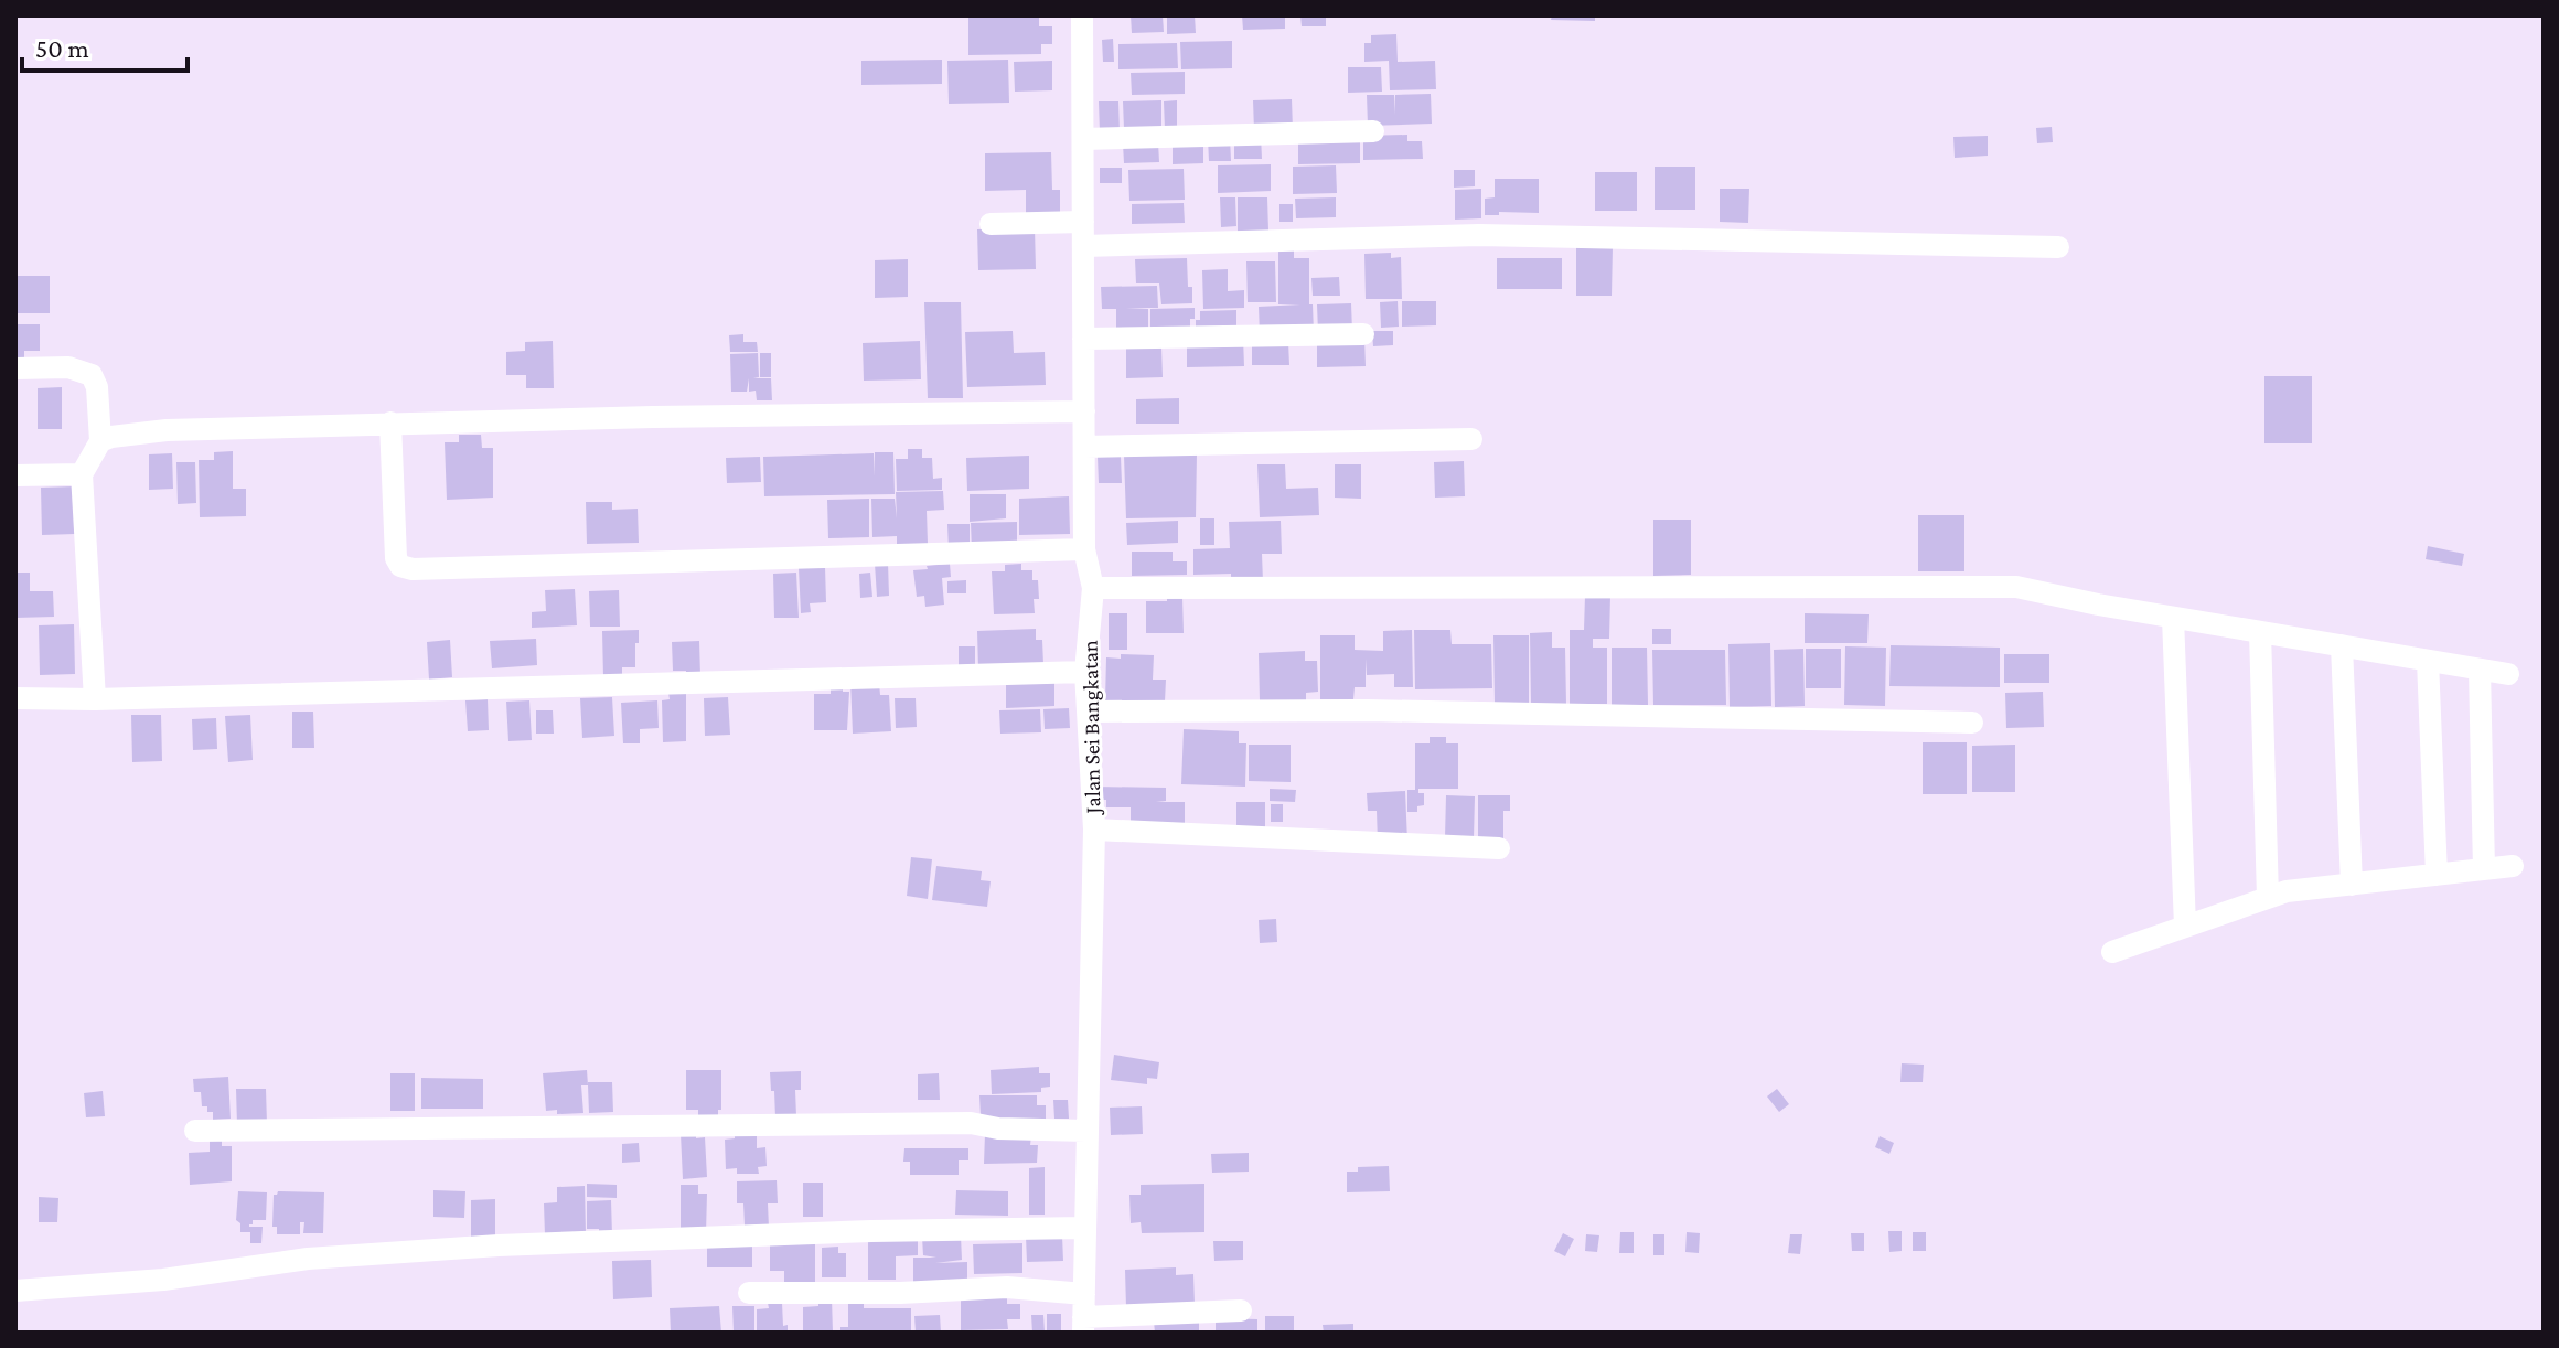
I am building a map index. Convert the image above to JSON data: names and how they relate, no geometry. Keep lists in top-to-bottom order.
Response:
{
  "streets": {
    "street": ["Jalan Sei Bangkatan"]
  },
  "scale_bar": "50 m"
}
